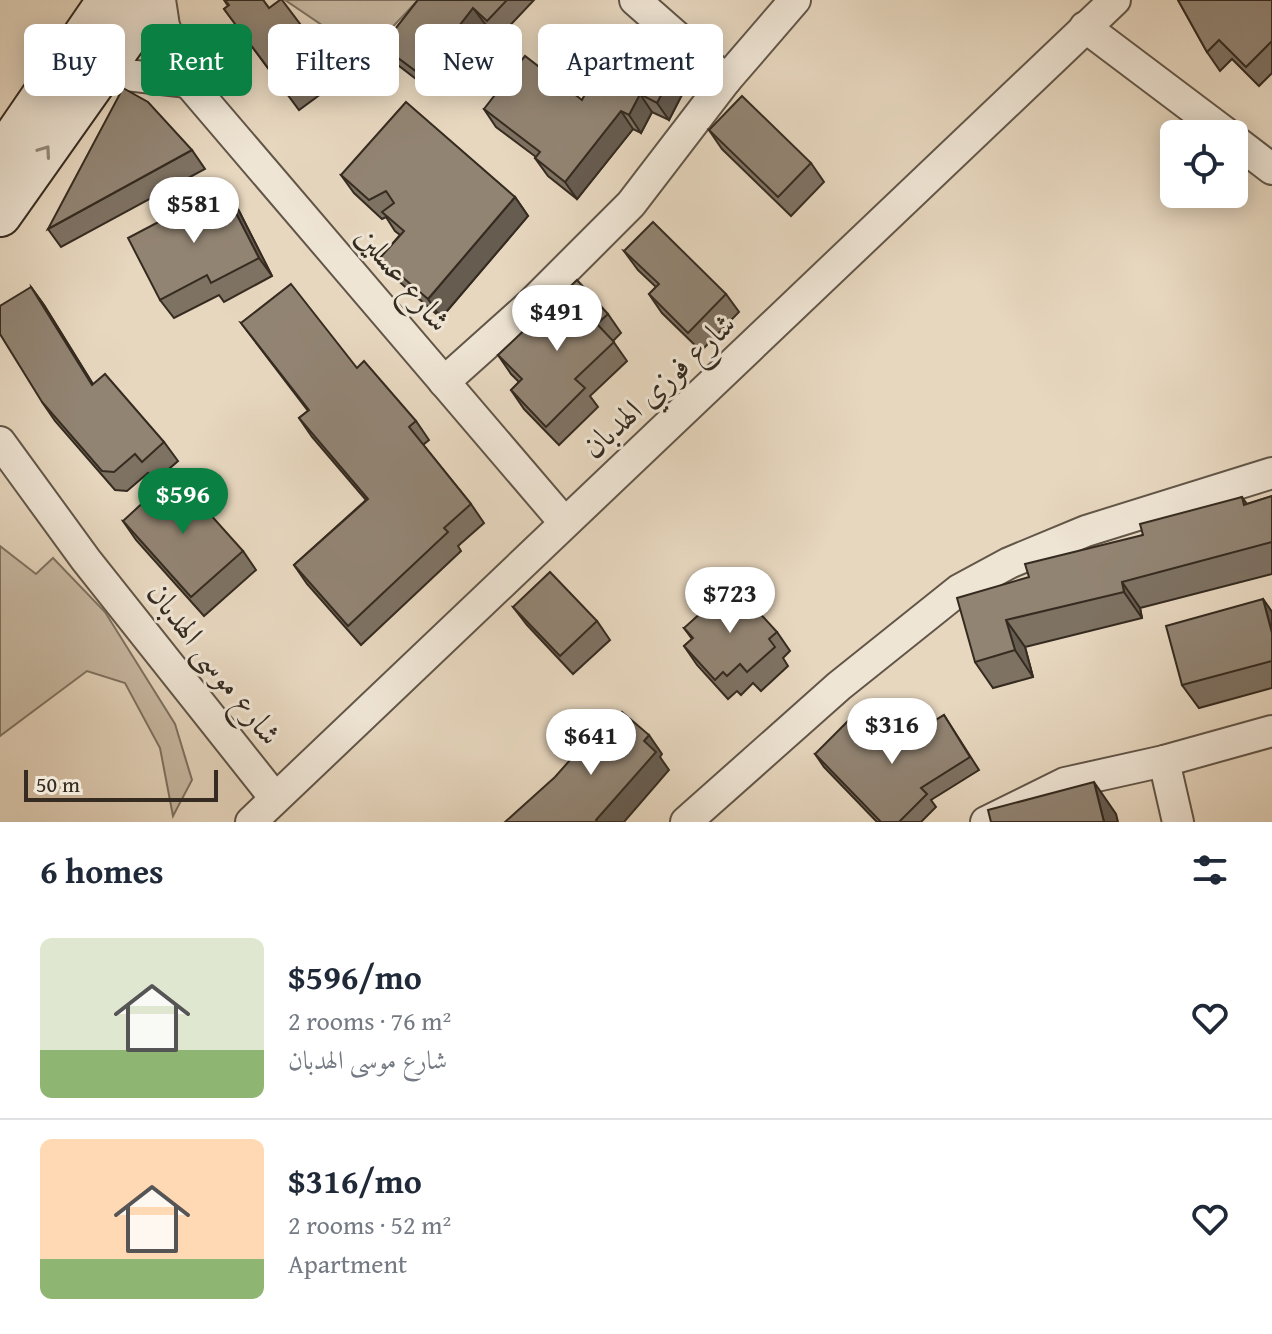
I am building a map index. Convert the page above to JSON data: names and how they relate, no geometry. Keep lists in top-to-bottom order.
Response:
{
  "streets": {
    "street": ["شارع عسلين", "شارع فوزي الهدبان", "شارع موسى الهدبان"]
  },
  "crossings": [
    ["شارع عسلين", "شارع فوزي الهدبان"],
    ["شارع فوزي الهدبان", "شارع موسى الهدبان"]
  ],
  "scale_bar": "50 m",
  "page": {
    "chip": [
      "Buy",
      "Rent",
      "Filters",
      "New",
      "Apartment"
    ],
    "price": [
      "$581",
      "$491",
      "$596",
      "$723",
      "$316",
      "$641"
    ],
    "scale": "50 m",
    "heading": "6 homes",
    "list": [
      {
        "name": "$596/mo",
        "note": "2 rooms · 76 m² · شارع موسى الهدبان"
      },
      {
        "name": "$316/mo",
        "note": "2 rooms · 52 m² · Apartment"
      }
    ]
  }
}
